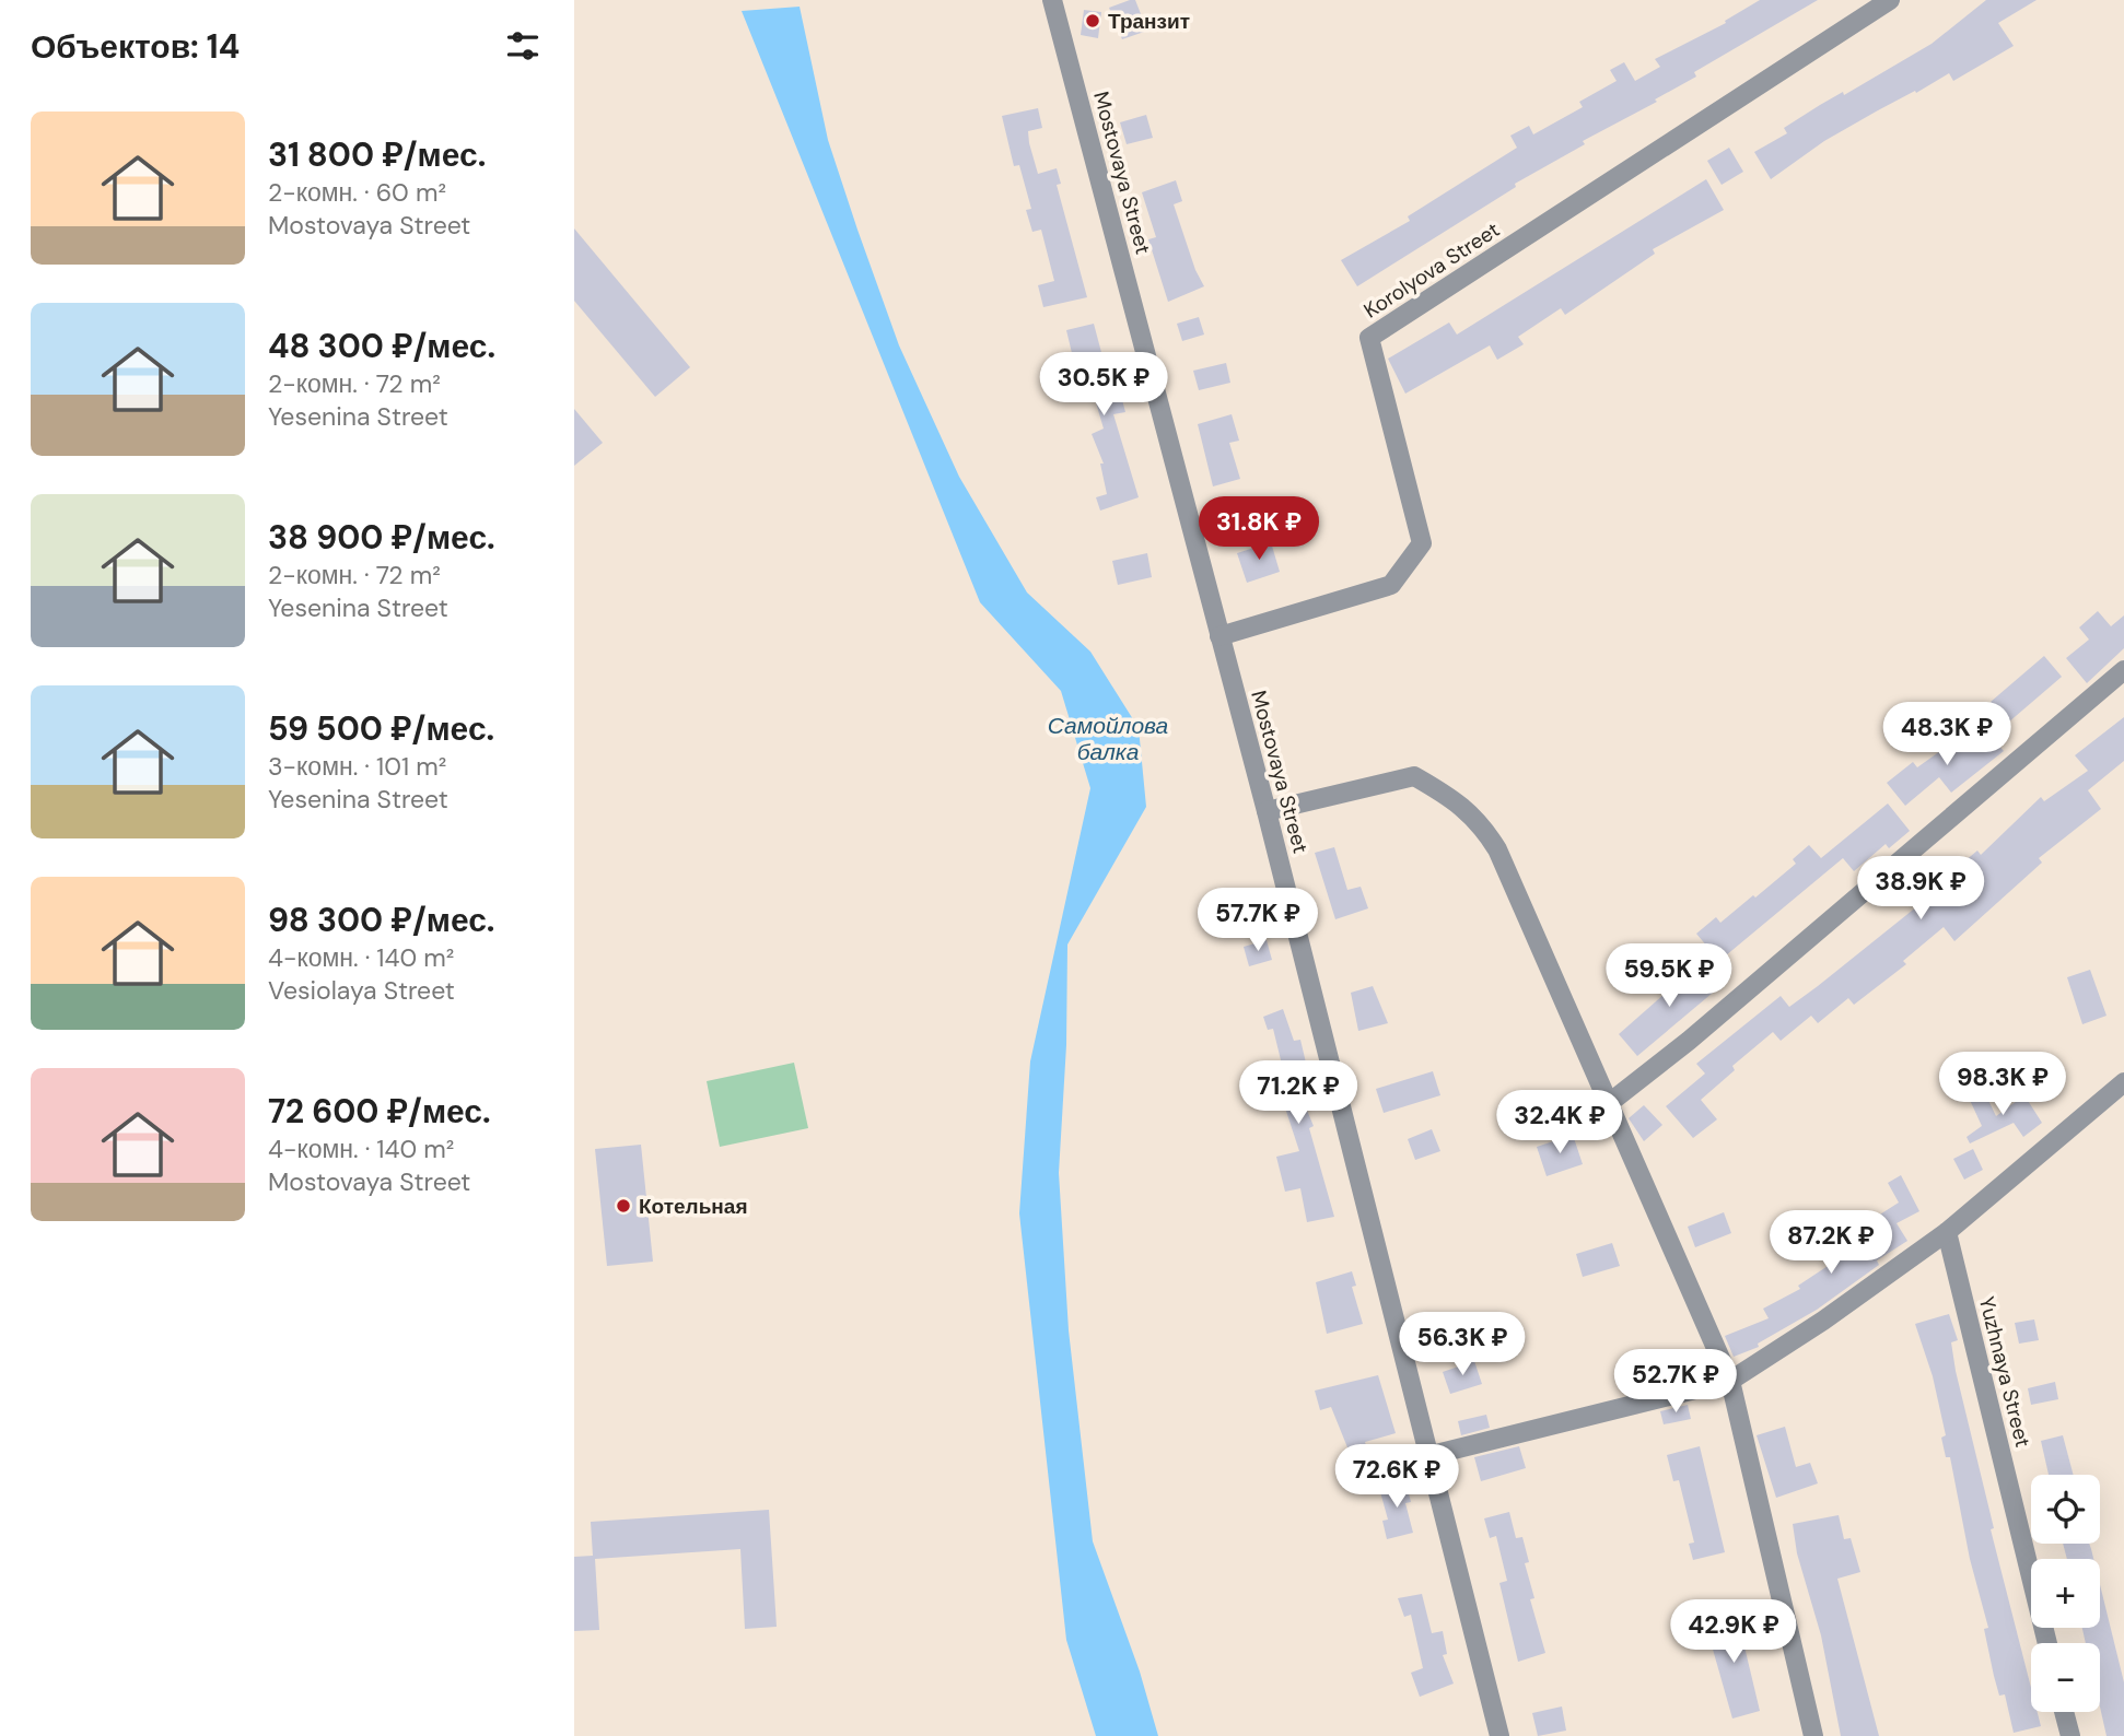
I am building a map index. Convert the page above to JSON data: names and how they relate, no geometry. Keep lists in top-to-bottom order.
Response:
{
  "streets": {
    "street": ["Mostovaya Street", "Korolyova Street", "Yuzhnaya Street"]
  },
  "crossings": [
    ["Mostovaya Street", "Korolyova Street"]
  ],
  "water": ["Самойлова балка"],
  "places": ["Транзит", "Котельная"],
  "page": {
    "heading": "Объектов: 14",
    "list": [
      {
        "name": "31 800 ₽/мес.",
        "note": "2-комн. · 60 m² · Mostovaya Street"
      },
      {
        "name": "48 300 ₽/мес.",
        "note": "2-комн. · 72 m² · Yesenina Street"
      },
      {
        "name": "38 900 ₽/мес.",
        "note": "2-комн. · 72 m² · Yesenina Street"
      },
      {
        "name": "59 500 ₽/мес.",
        "note": "3-комн. · 101 m² · Yesenina Street"
      },
      {
        "name": "98 300 ₽/мес.",
        "note": "4-комн. · 140 m² · Vesiolaya Street"
      },
      {
        "name": "72 600 ₽/мес.",
        "note": "4-комн. · 140 m² · Mostovaya Street"
      }
    ],
    "price": [
      "30.5K ₽",
      "31.8K ₽",
      "48.3K ₽",
      "38.9K ₽",
      "57.7K ₽",
      "59.5K ₽",
      "98.3K ₽",
      "71.2K ₽",
      "32.4K ₽",
      "87.2K ₽",
      "56.3K ₽",
      "52.7K ₽",
      "72.6K ₽",
      "42.9K ₽"
    ],
    "map_buttons": ["+", "−"]
  }
}
